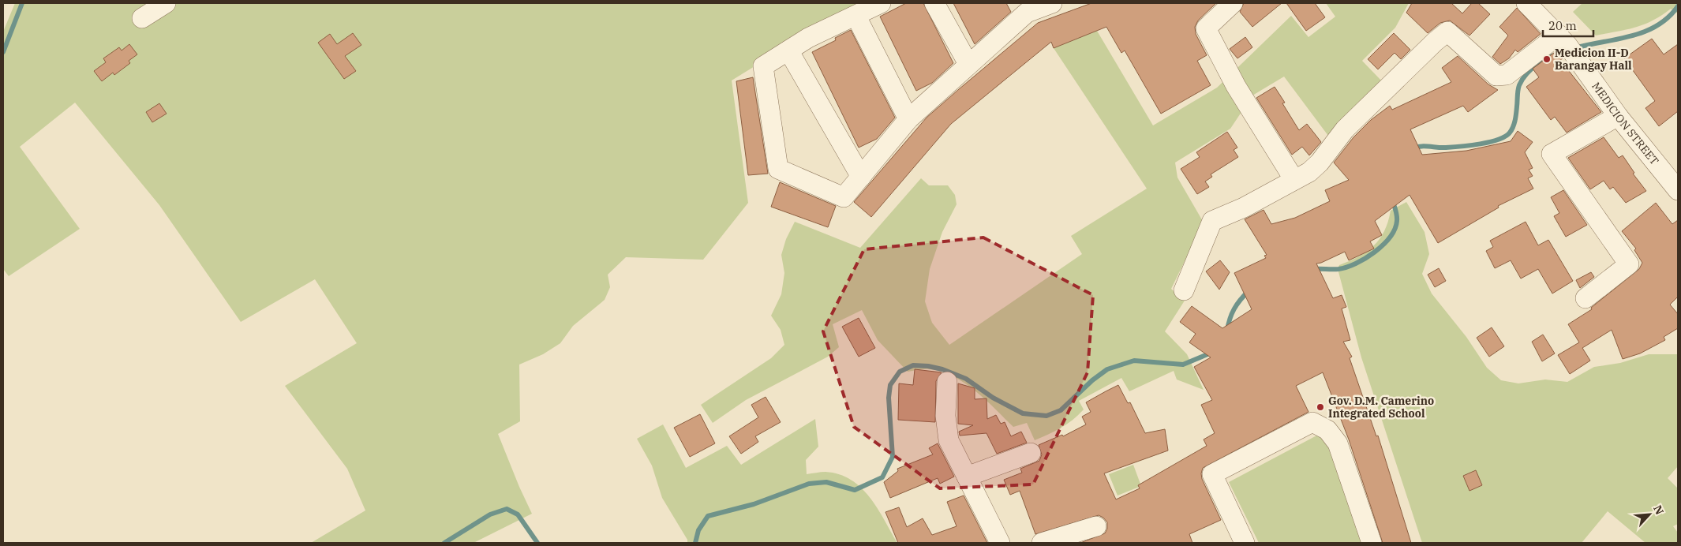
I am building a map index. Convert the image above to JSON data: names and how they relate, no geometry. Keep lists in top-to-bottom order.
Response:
{
  "streets": {
    "street": ["MEDICION STREET"]
  },
  "places": ["Medicion II-D Barangay Hall", "Gov. D.M. Camerino Integrated School"],
  "scale_bar": "20 m",
  "north": "top right"
}
